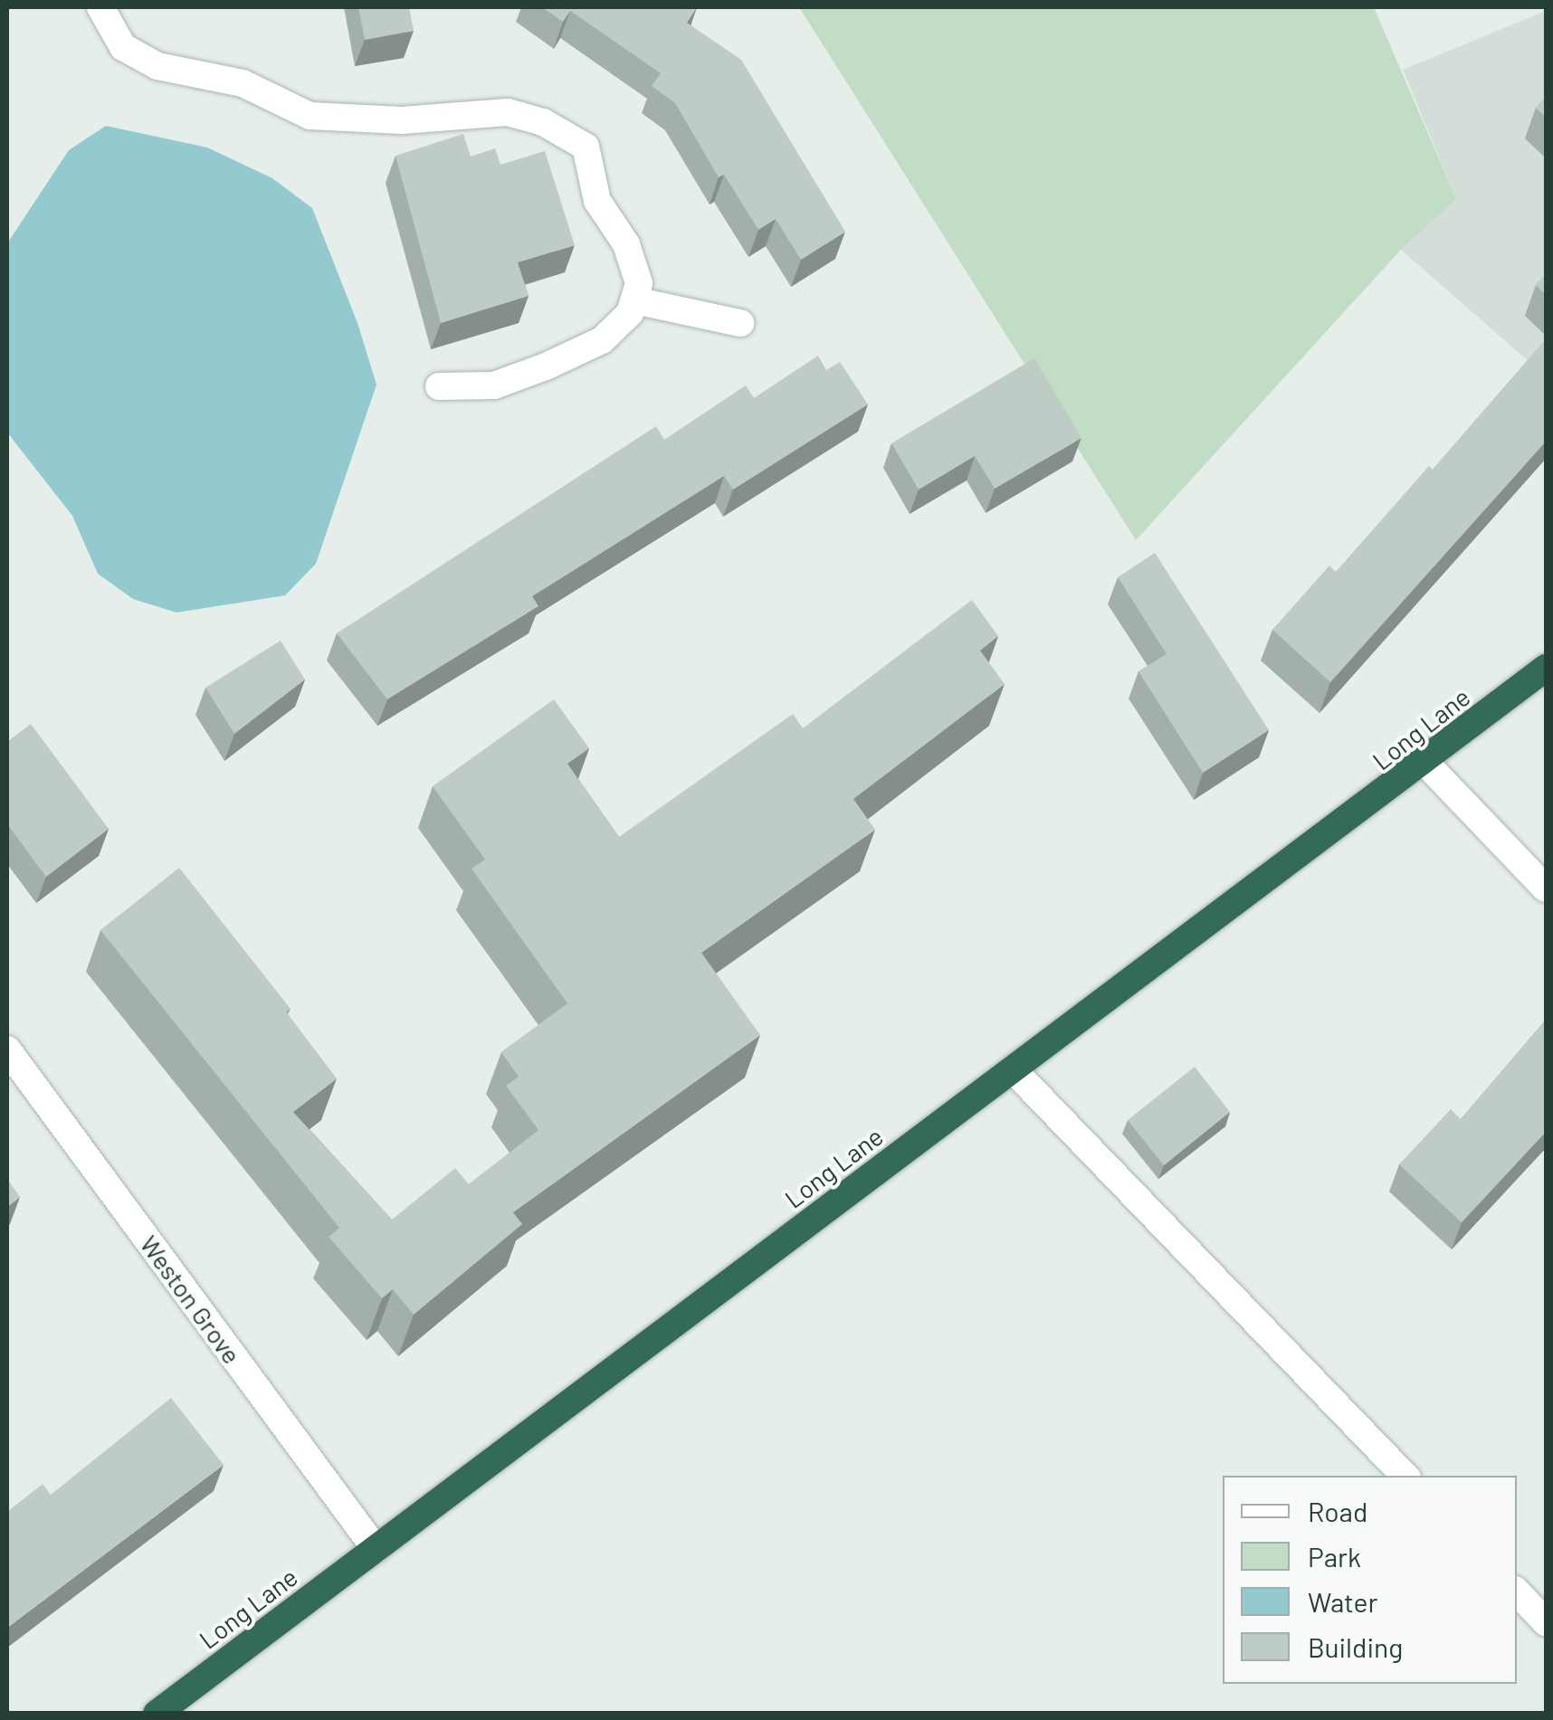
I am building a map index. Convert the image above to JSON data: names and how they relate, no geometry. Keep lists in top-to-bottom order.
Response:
{
  "streets": {
    "highway": ["Long Lane"],
    "street": ["Weston Grove"]
  },
  "crossings": [
    ["Long Lane", "Weston Grove"]
  ],
  "legend": [
    "Road",
    "Park",
    "Water",
    "Building"
  ]
}
